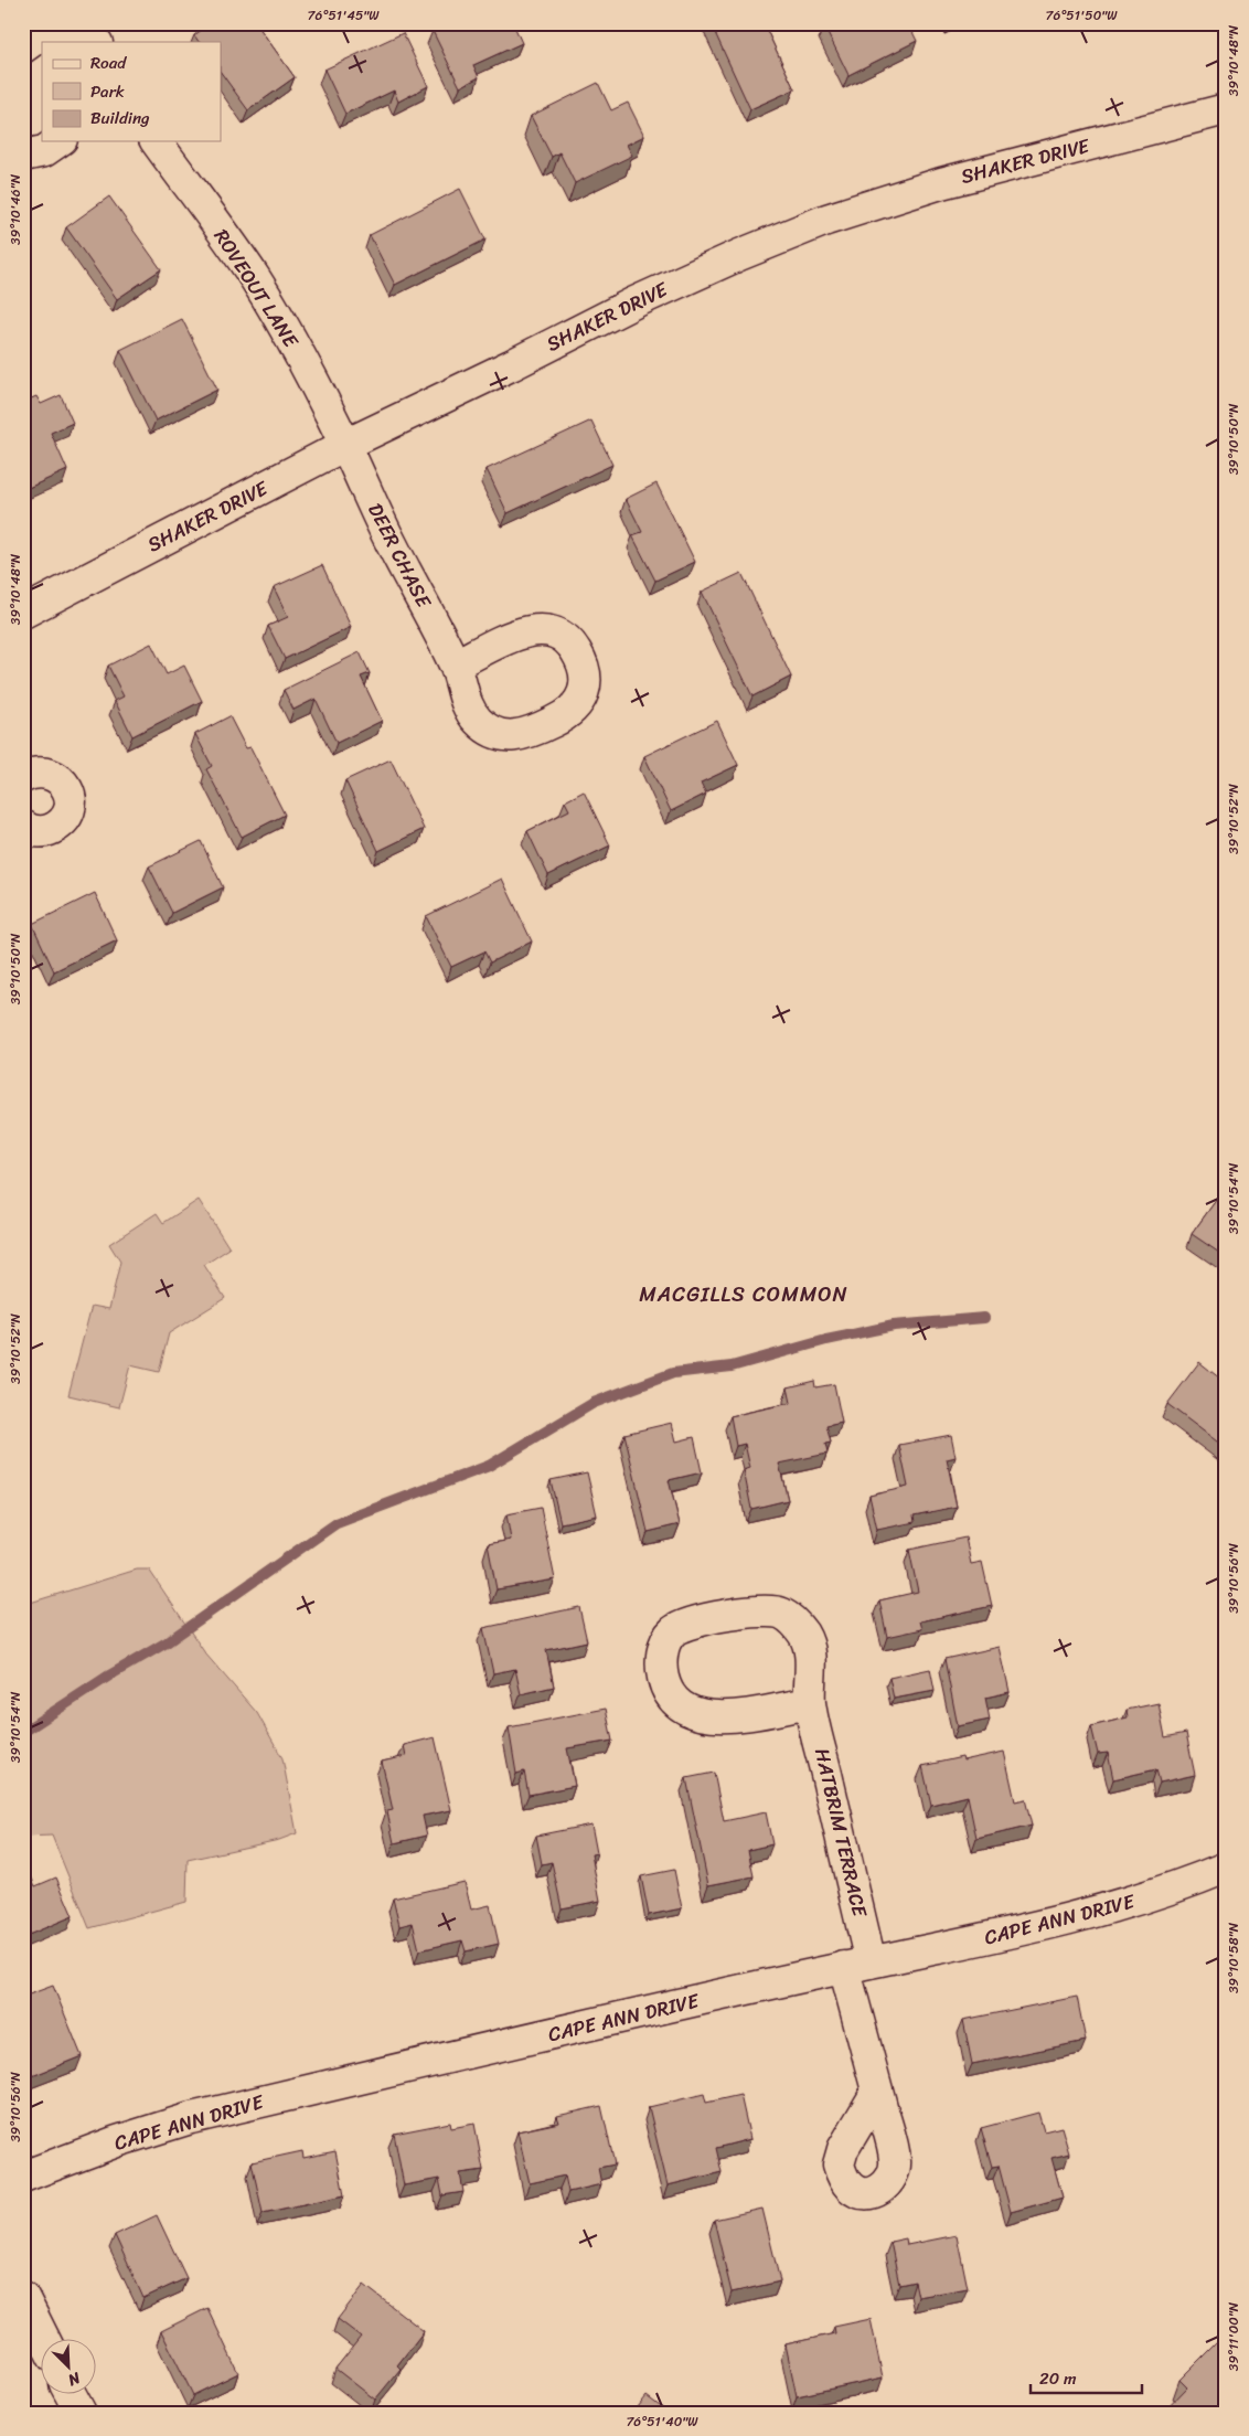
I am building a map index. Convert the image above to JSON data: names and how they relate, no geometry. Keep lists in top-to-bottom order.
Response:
{
  "streets": {
    "street": [
      "SHAKER DRIVE",
      "ROVEOUT LANE",
      "DEER CHASE",
      "HATBRIM TERRACE",
      "CAPE ANN DRIVE"
    ]
  },
  "crossings": [
    ["SHAKER DRIVE", "ROVEOUT LANE"],
    ["SHAKER DRIVE", "DEER CHASE"],
    ["ROVEOUT LANE", "DEER CHASE"],
    ["HATBRIM TERRACE", "CAPE ANN DRIVE"]
  ],
  "districts": ["MACGILLS COMMON"],
  "legend": ["Road", "Park", "Building"],
  "scale_bar": "20 m",
  "north": "bottom right",
  "coordinates": [
    "76°51'45\"W",
    "76°51'50\"W",
    "39°10'48\"N",
    "39°10'46\"N",
    "39°10'50\"N",
    "39°10'52\"N",
    "39°10'54\"N",
    "39°10'56\"N",
    "39°10'58\"N",
    "39°11'00\"N",
    "76°51'40\"W"
  ]
}
